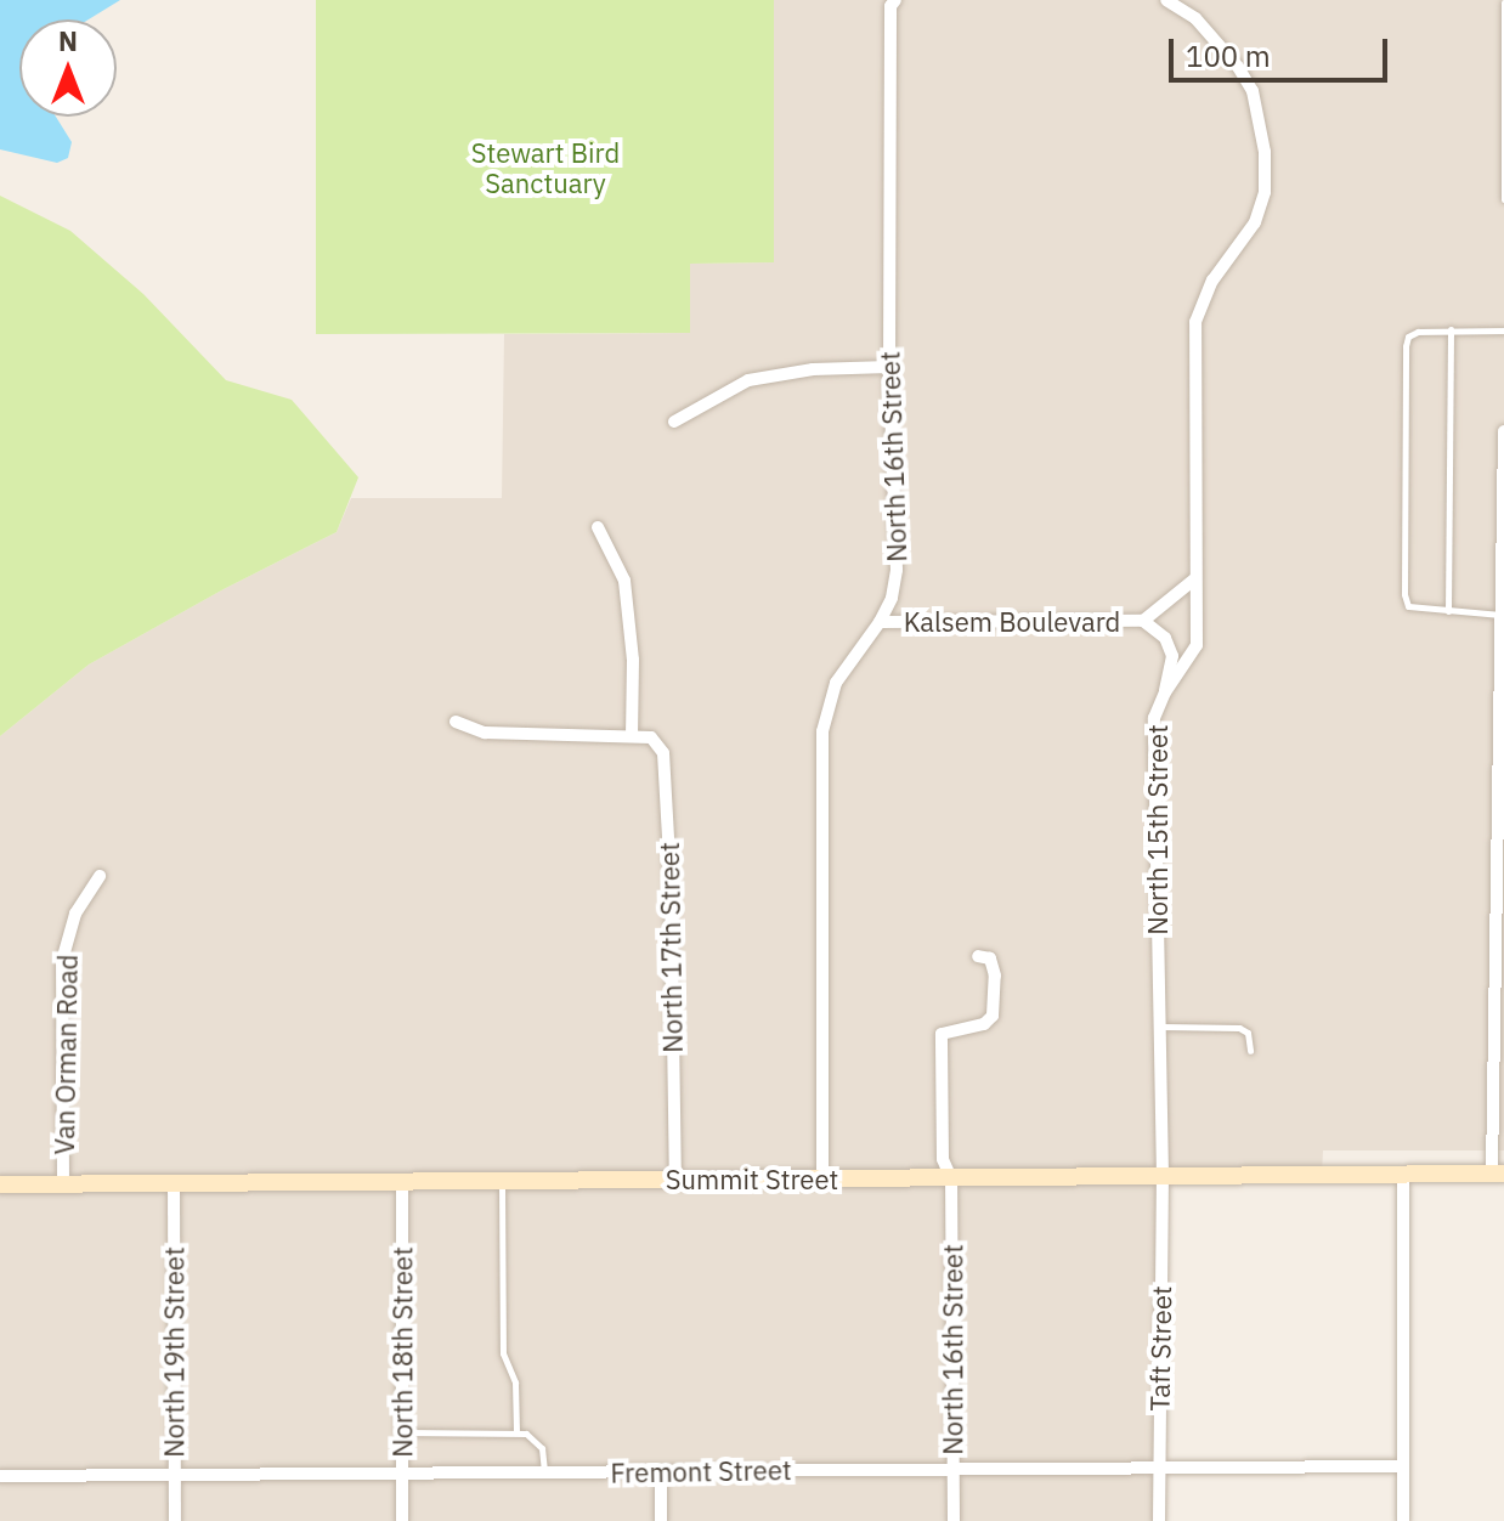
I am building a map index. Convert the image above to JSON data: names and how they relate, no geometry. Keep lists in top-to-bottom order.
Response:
{
  "streets": {
    "main road": ["Summit Street"],
    "street": [
      "North 16th Street",
      "Kalsem Boulevard",
      "North 15th Street",
      "North 17th Street",
      "Van Orman Road",
      "Taft Street",
      "North 19th Street",
      "North 18th Street",
      "Fremont Street"
    ]
  },
  "crossings": [
    ["North 16th Street", "Kalsem Boulevard"],
    ["North 16th Street", "Summit Street"],
    ["North 16th Street", "Fremont Street"],
    ["Kalsem Boulevard", "North 15th Street"],
    ["North 15th Street", "Summit Street"],
    ["North 15th Street", "Taft Street"],
    ["North 17th Street", "Summit Street"],
    ["Van Orman Road", "Summit Street"],
    ["Summit Street", "Taft Street"],
    ["Summit Street", "North 19th Street"],
    ["Summit Street", "North 18th Street"],
    ["Taft Street", "Fremont Street"],
    ["North 19th Street", "Fremont Street"],
    ["North 18th Street", "Fremont Street"]
  ],
  "parks": ["Stewart Bird Sanctuary"],
  "scale_bar": "100 m",
  "north": "top"
}
